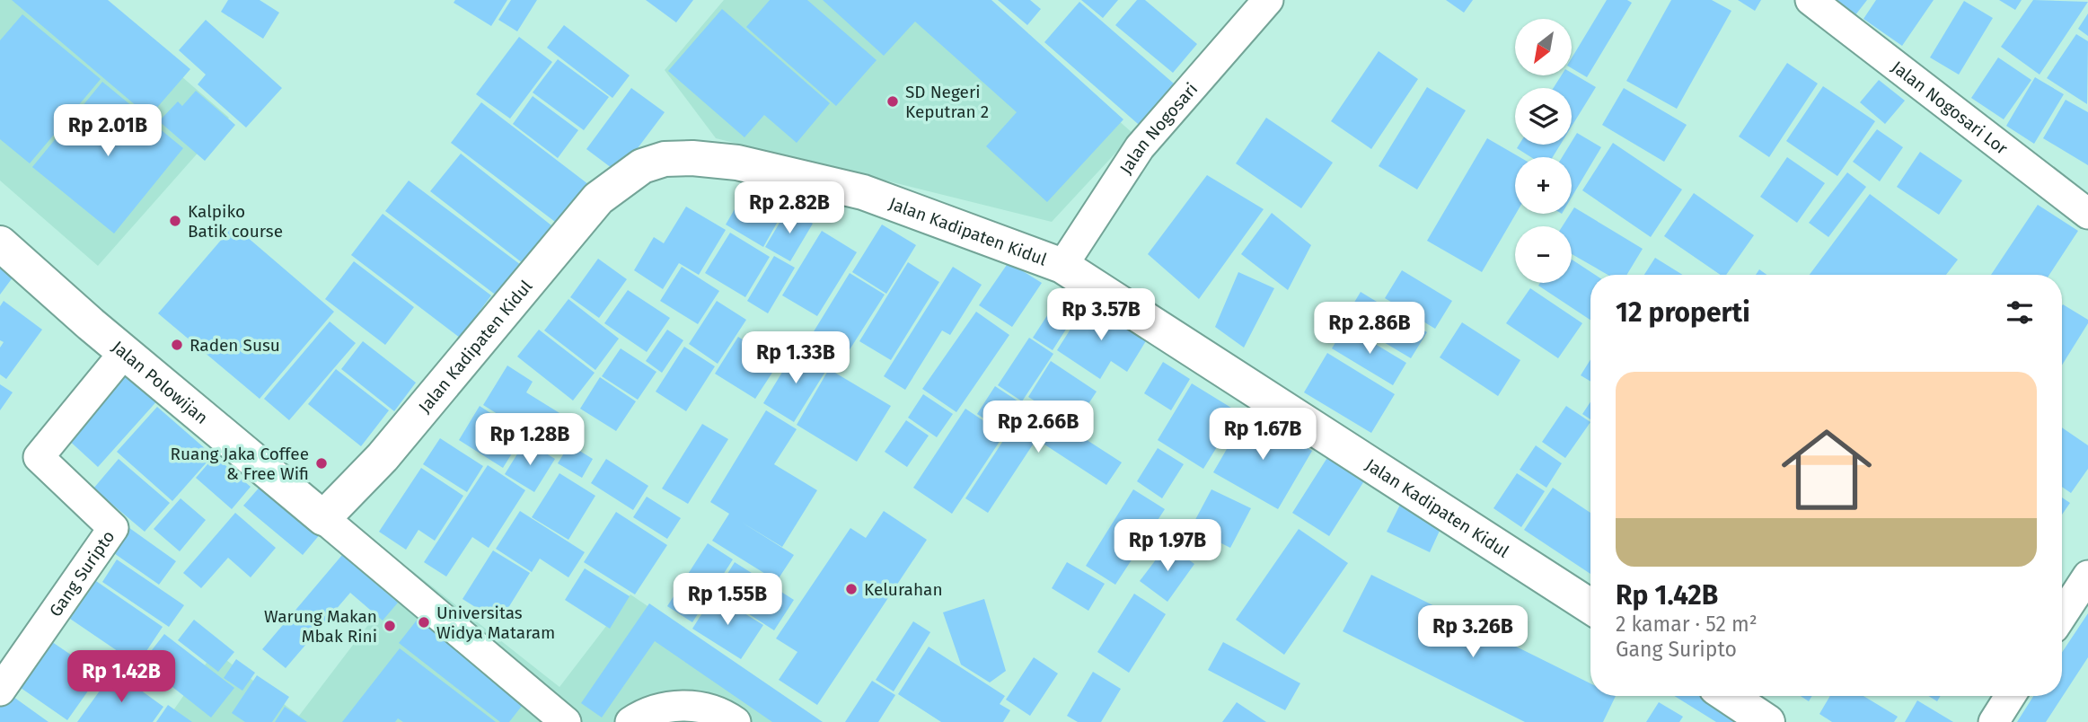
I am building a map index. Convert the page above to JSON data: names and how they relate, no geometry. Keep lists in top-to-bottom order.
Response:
{
  "streets": {
    "street": [
      "Jalan Nogosari Lor",
      "Jalan Nogosari",
      "Jalan Kadipaten Kidul",
      "Jalan Polowijan",
      "Gang Suripto"
    ]
  },
  "crossings": [
    ["Jalan Nogosari", "Jalan Kadipaten Kidul"],
    ["Jalan Kadipaten Kidul", "Jalan Polowijan"],
    ["Jalan Polowijan", "Gang Suripto"]
  ],
  "places": [
    "SD Negeri Keputran 2",
    "Kalpiko Batik course",
    "Raden Susu",
    "Ruang Jaka Coffee & Free Wifi",
    "Kelurahan",
    "Universitas Widya Mataram",
    "Warung Makan Mbak Rini"
  ],
  "north": "bottom left",
  "page": {
    "map_buttons": ["+", "−"],
    "price": [
      "Rp 2.01B",
      "Rp 2.82B",
      "Rp 3.57B",
      "Rp 2.86B",
      "Rp 1.33B",
      "Rp 2.66B",
      "Rp 1.67B",
      "Rp 1.28B",
      "Rp 1.97B",
      "Rp 1.55B",
      "Rp 3.26B",
      "Rp 1.42B"
    ],
    "heading": "12 properti",
    "list": [
      {
        "name": "Rp 1.42B",
        "note": "2 kamar · 52 m² · Gang Suripto"
      }
    ]
  }
}
